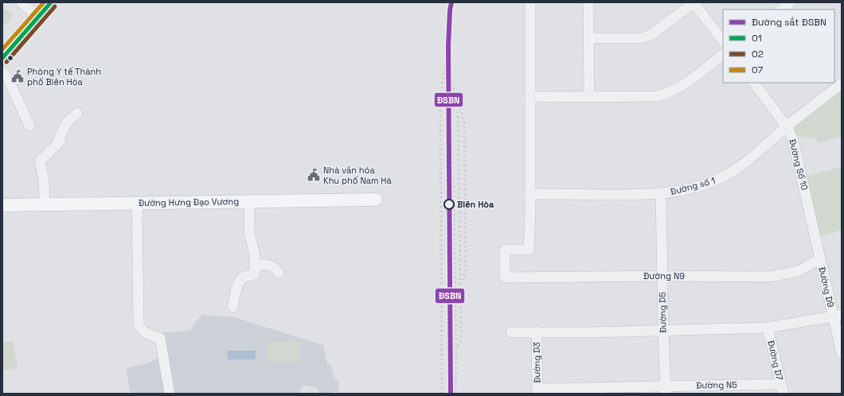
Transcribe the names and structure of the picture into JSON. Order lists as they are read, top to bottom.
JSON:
{
  "streets": {
    "main road": ["Đường Hưng Đạo Vương"],
    "street": [
      "Đường Số 10",
      "Đường số 1",
      "Đường N9",
      "Đường D9",
      "Đường D5",
      "Đường D7",
      "Đường D3",
      "Đường N5"
    ]
  },
  "crossings": [
    ["Đường Số 10", "Đường số 1"],
    ["Đường Số 10", "Đường N9"],
    ["Đường Số 10", "Đường D9"],
    ["Đường số 1", "Đường N9"],
    ["Đường số 1", "Đường D5"],
    ["Đường N9", "Đường D9"],
    ["Đường N9", "Đường D5"],
    ["Đường D5", "Đường N5"],
    ["Đường D7", "Đường N5"],
    ["Đường D3", "Đường N5"]
  ],
  "places": {
    "public building": ["Phòng Y tế Thành phố Biên Hòa", "Nhà văn hóa Khu phố Nam Hà"],
    "other": ["Biên Hòa"]
  },
  "lines": [
    "rail line ĐSBN",
    "transit line 01",
    "transit line 07",
    "transit line 02"
  ],
  "legend": [
    "Đường sắt ĐSBN",
    "01",
    "02",
    "07"
  ]
}
